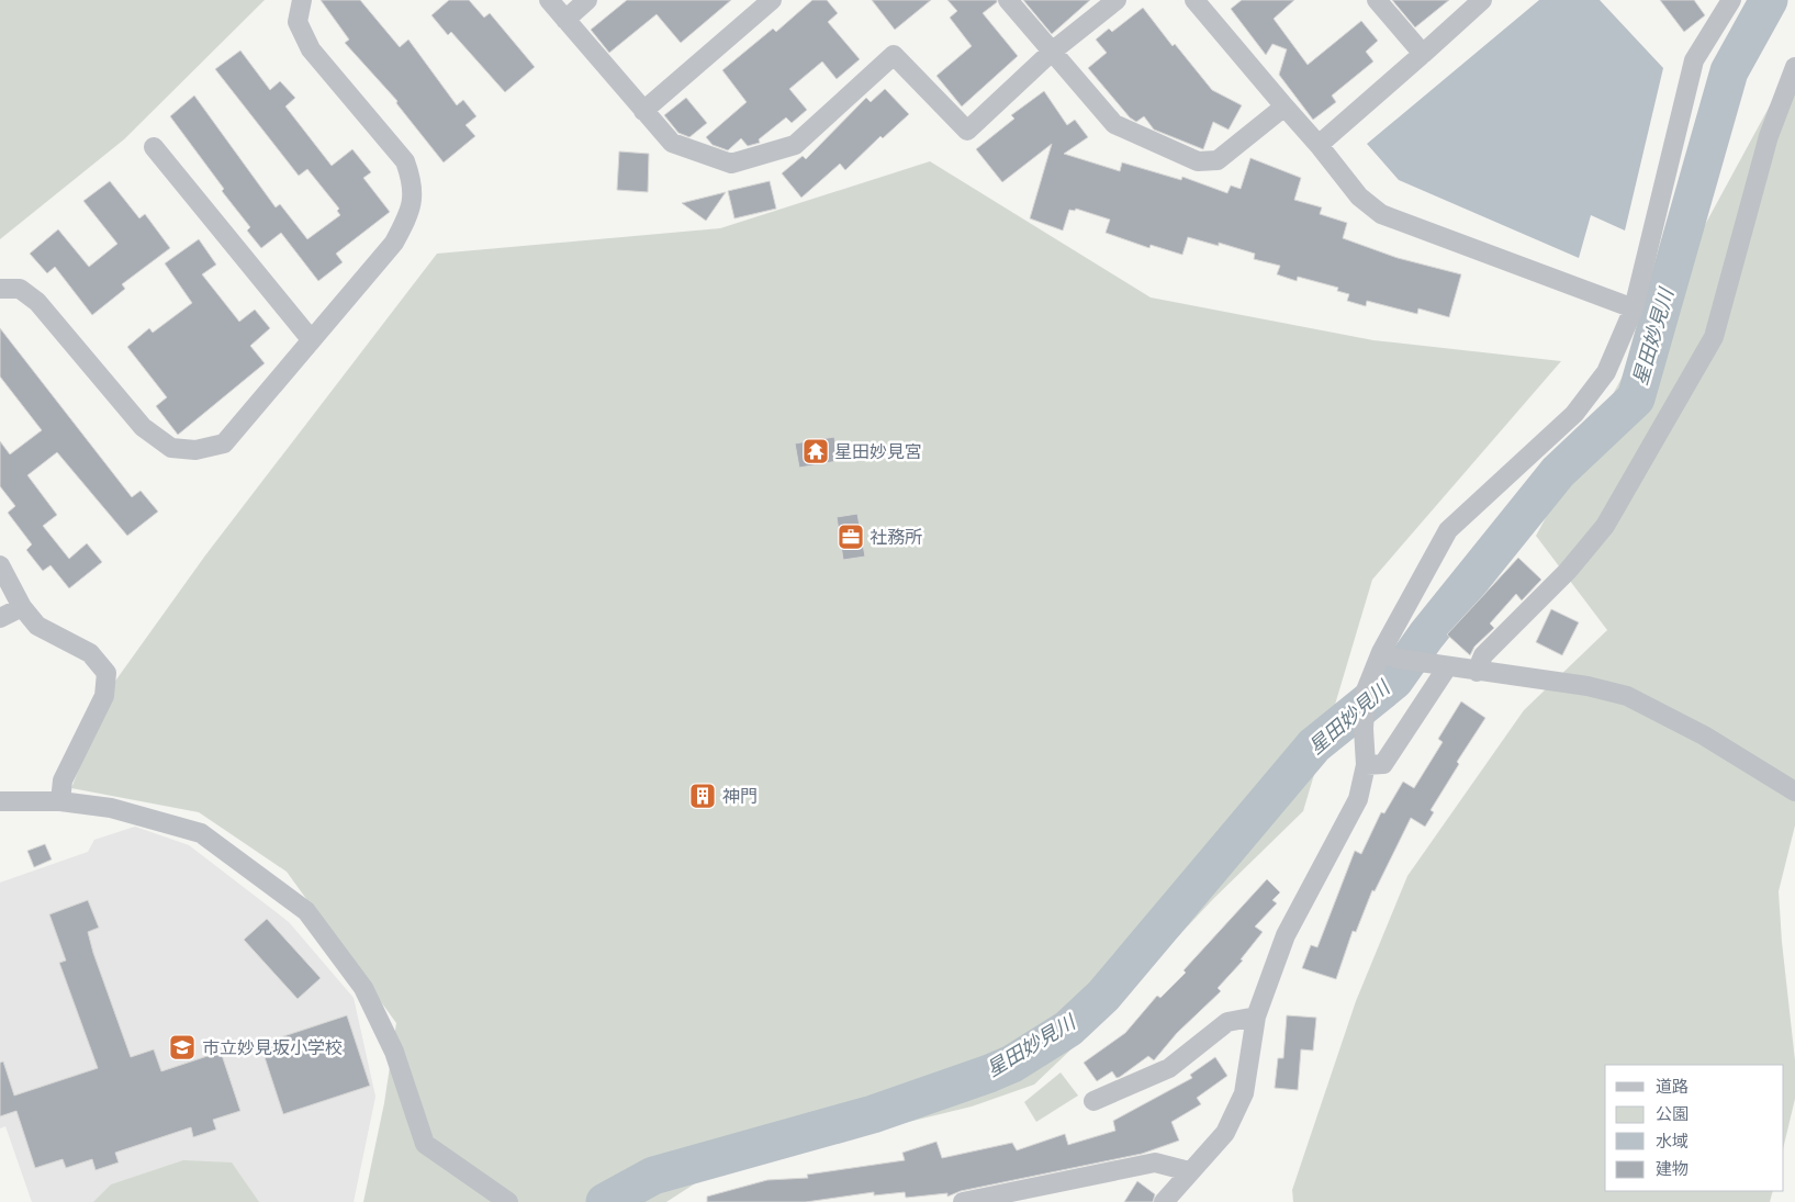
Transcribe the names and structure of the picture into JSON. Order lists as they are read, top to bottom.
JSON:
{
  "water": ["星田妙見川"],
  "places": {
    "temple": ["星田妙見宮"],
    "office": ["社務所"],
    "building": ["神門"],
    "school or university": ["市立妙見坂小学校"]
  },
  "legend": [
    "道路",
    "公園",
    "水域",
    "建物"
  ]
}
